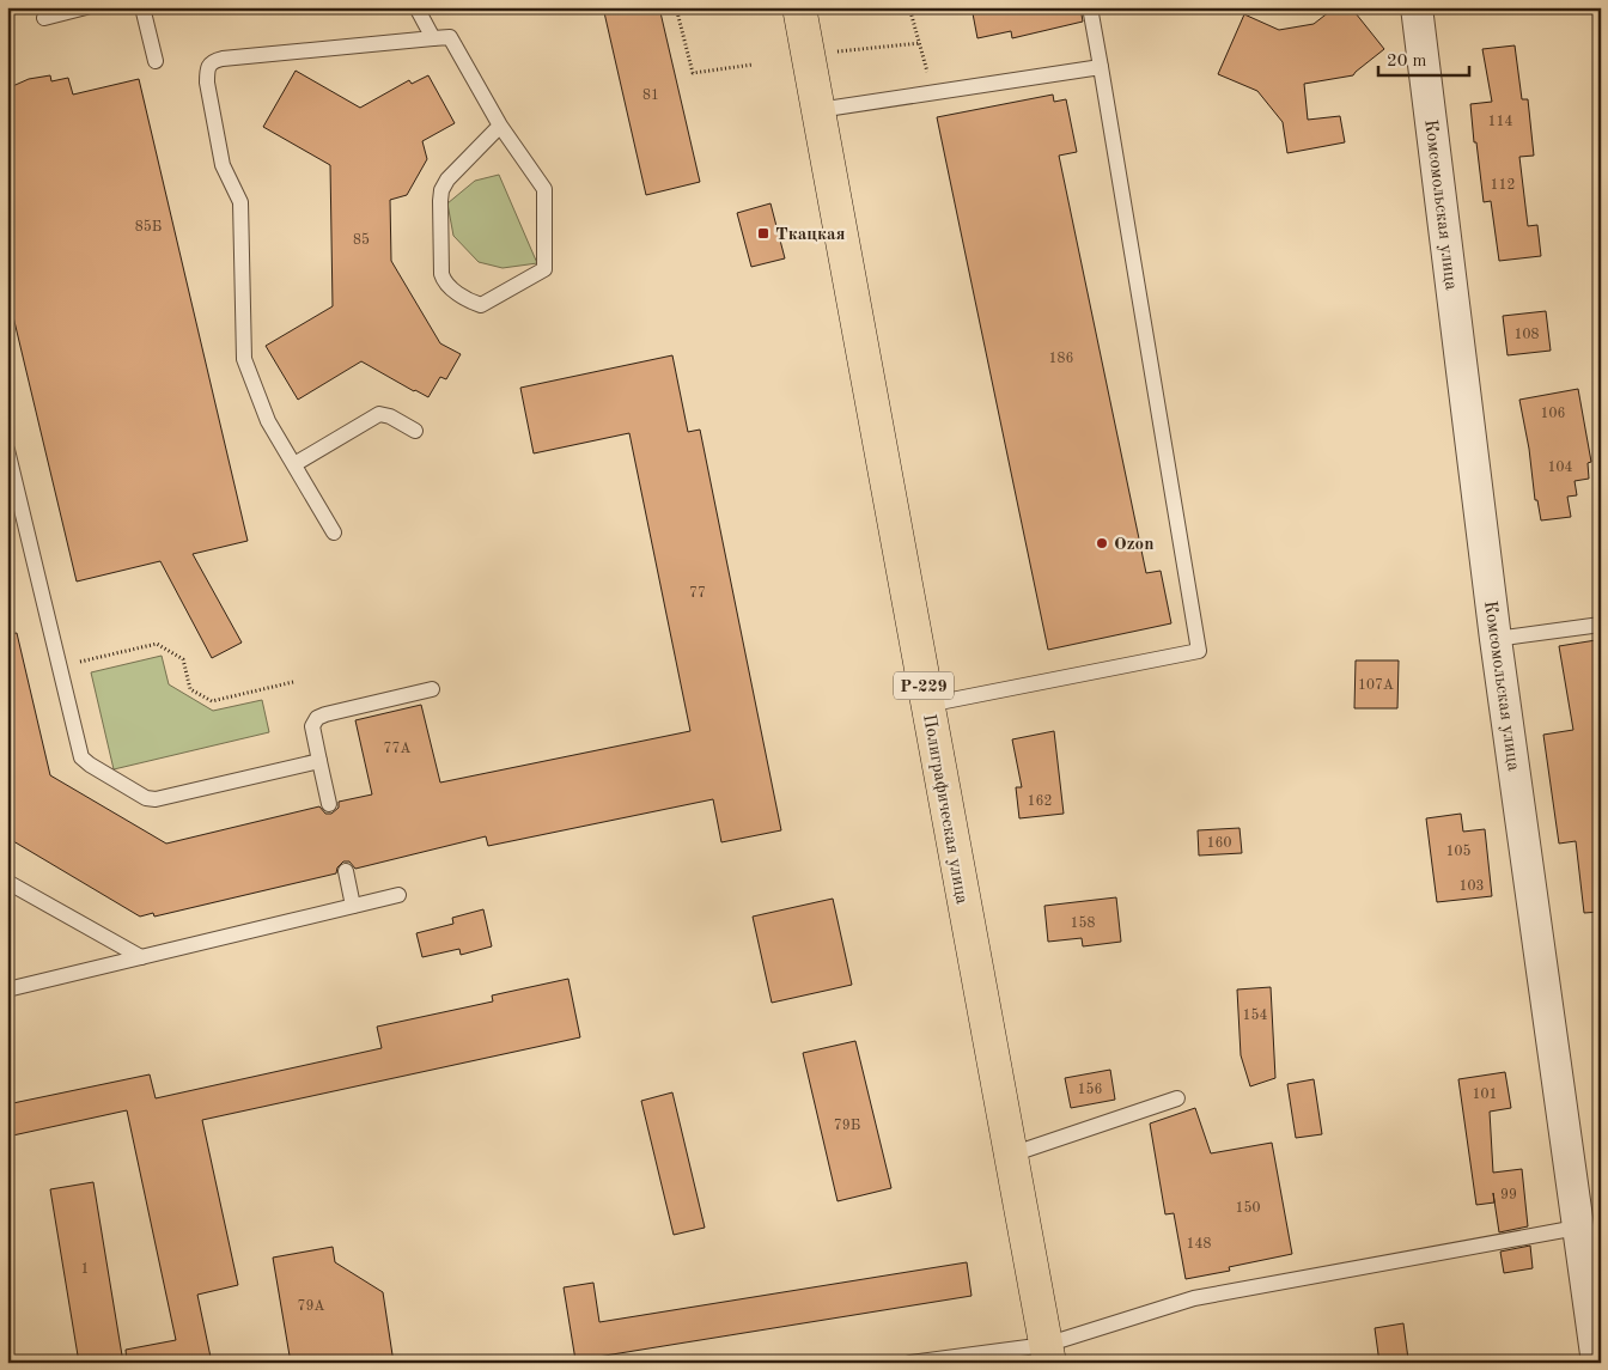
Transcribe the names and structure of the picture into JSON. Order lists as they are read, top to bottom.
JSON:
{
  "streets": {
    "main road": ["Р-229", "Полиграфическая улица"],
    "street": ["Комсомольская улица"]
  },
  "places": {
    "transit": ["Ткацкая"],
    "other": ["Ozon"]
  },
  "house_numbers": [
    "81",
    "114",
    "112",
    "85Б",
    "85",
    "108",
    "186",
    "106",
    "104",
    "77",
    "107А",
    "77А",
    "162",
    "160",
    "105",
    "103",
    "158",
    "154",
    "156",
    "101",
    "79Б",
    "99",
    "150",
    "148",
    "1",
    "79А"
  ],
  "scale_bar": "20 m"
}
